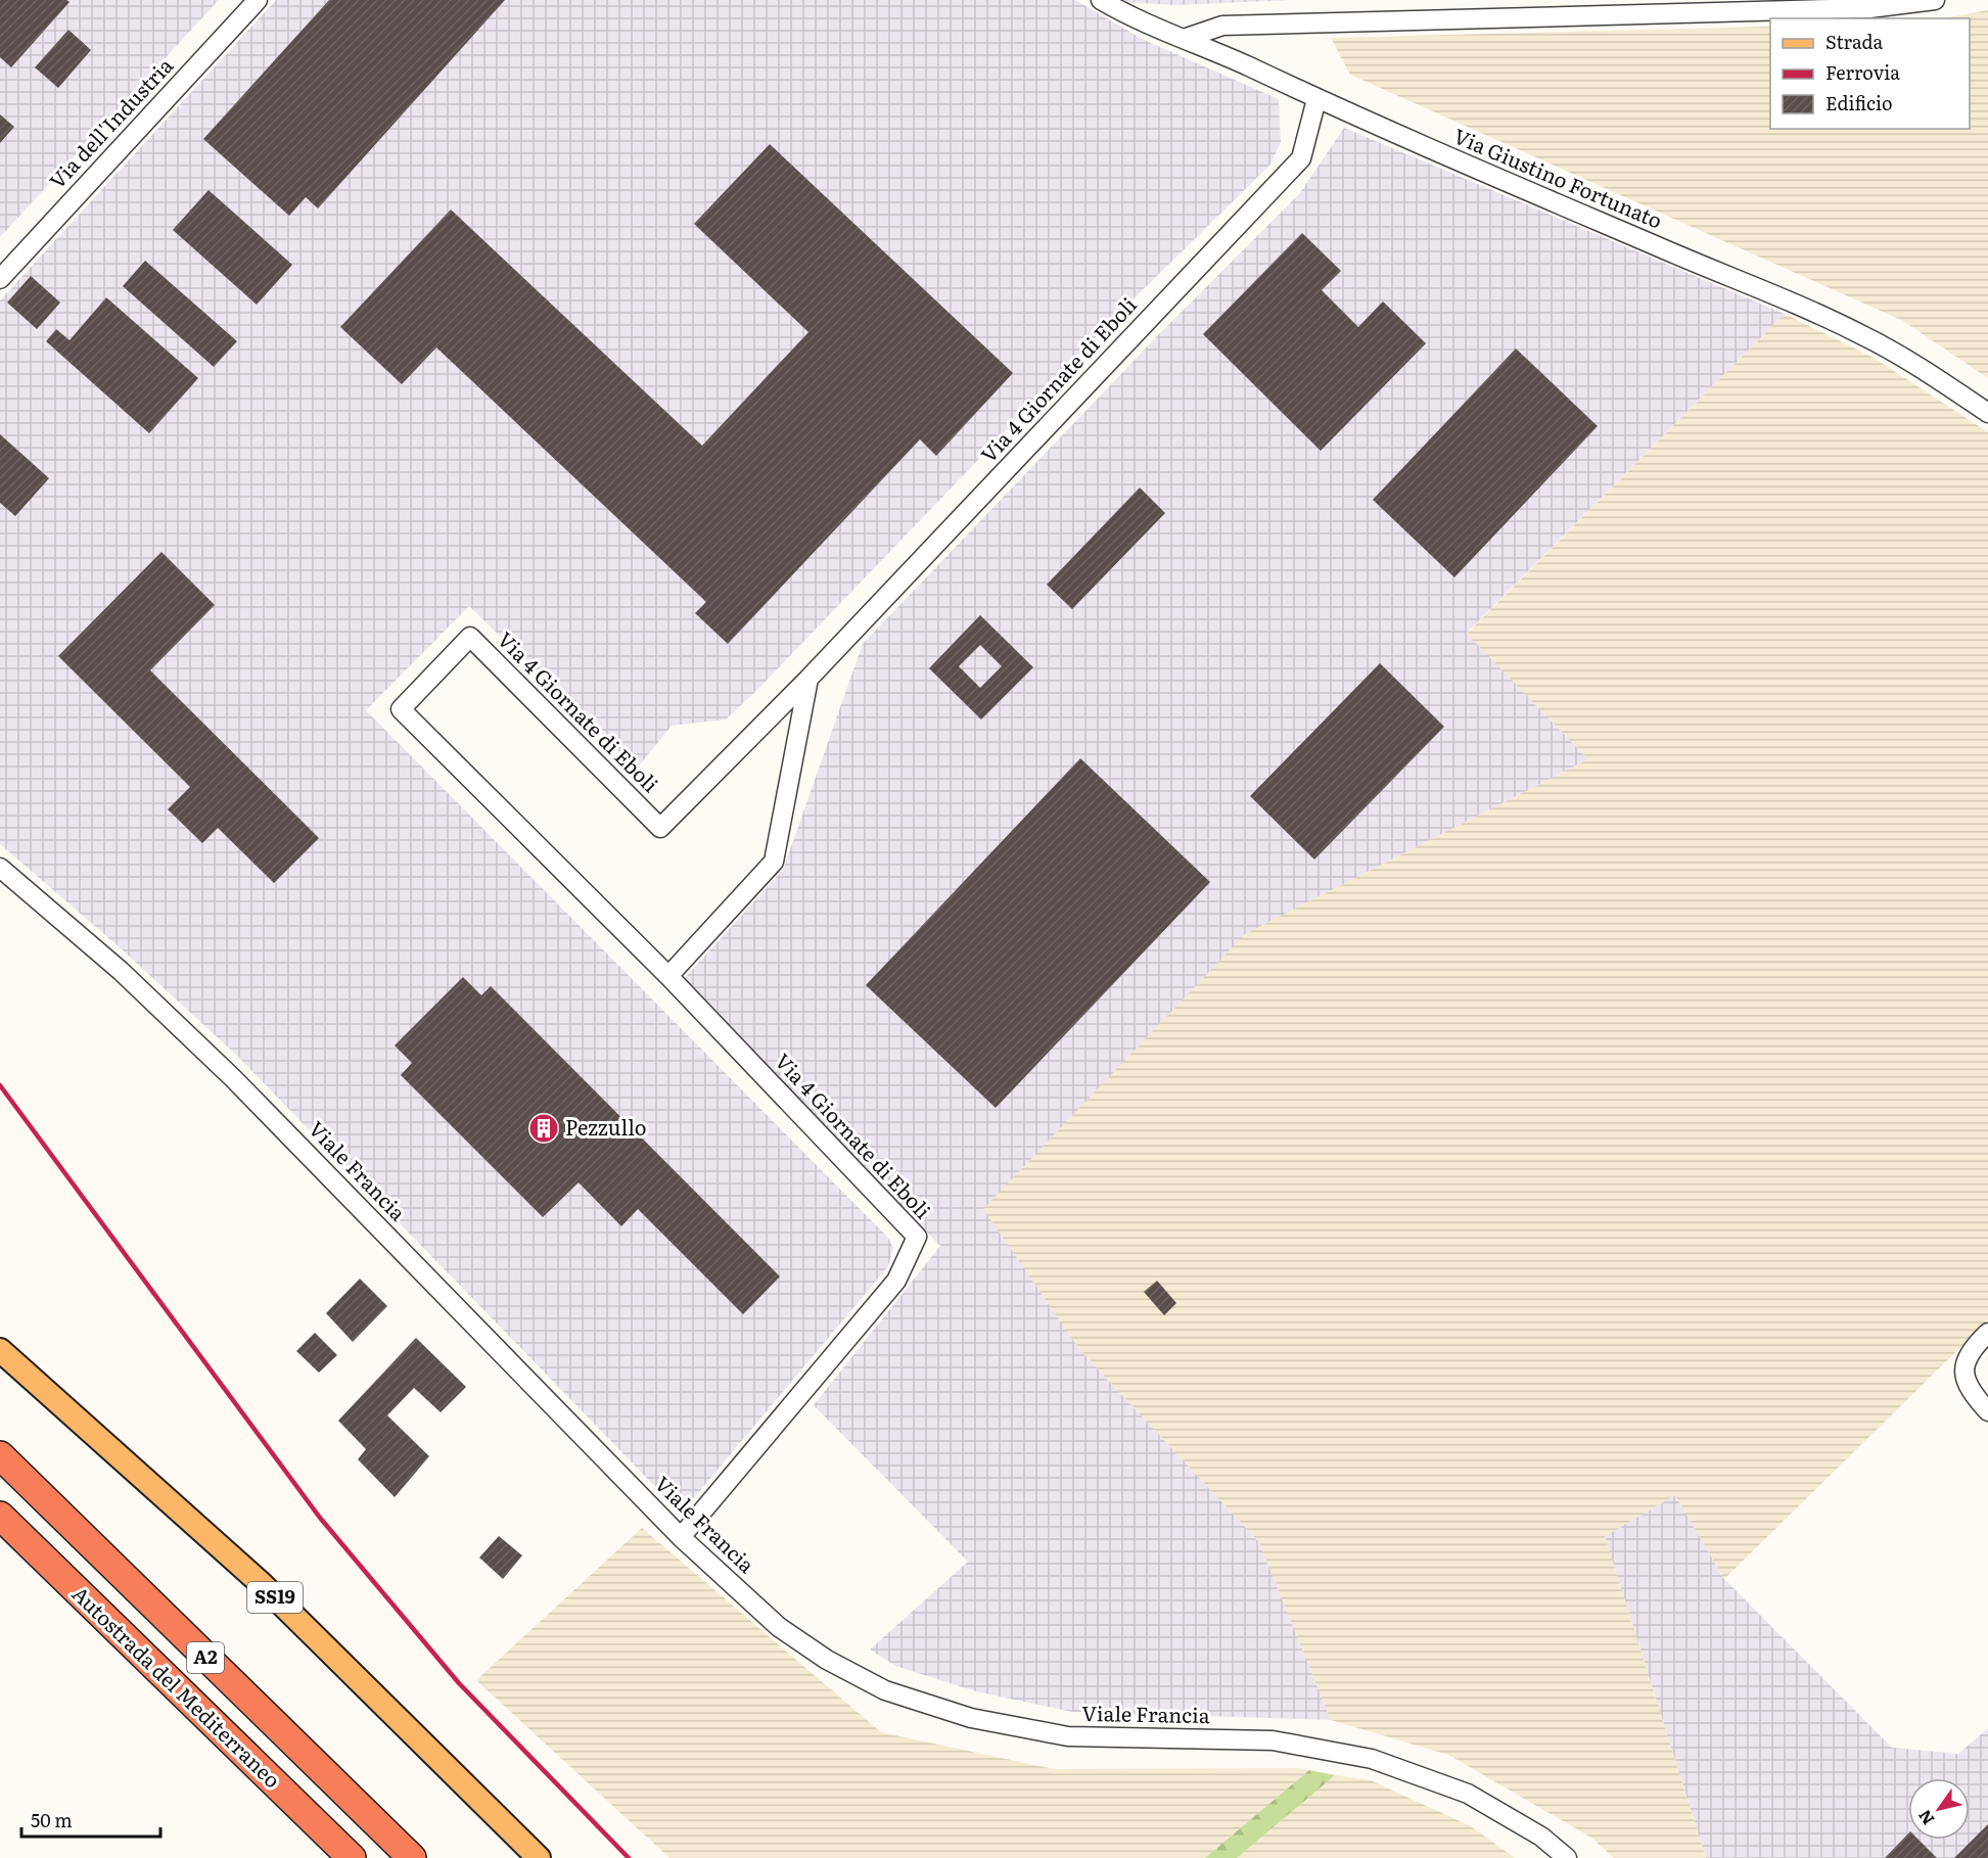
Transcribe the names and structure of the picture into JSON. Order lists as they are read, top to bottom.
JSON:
{
  "streets": {
    "highway": ["A2", "Autostrada del Mediterraneo"],
    "main road": ["SS19"],
    "street": [
      "Via dell'Industria",
      "Via Giustino Fortunato",
      "Via 4 Giornate di Eboli",
      "Viale Francia"
    ]
  },
  "crossings": [
    ["Via Giustino Fortunato", "Via 4 Giornate di Eboli"],
    ["Via 4 Giornate di Eboli", "Viale Francia"]
  ],
  "places": {
    "building": ["Pezzullo"]
  },
  "legend": ["Strada", "Ferrovia", "Edificio"],
  "scale_bar": "50 m",
  "north": "bottom left"
}
